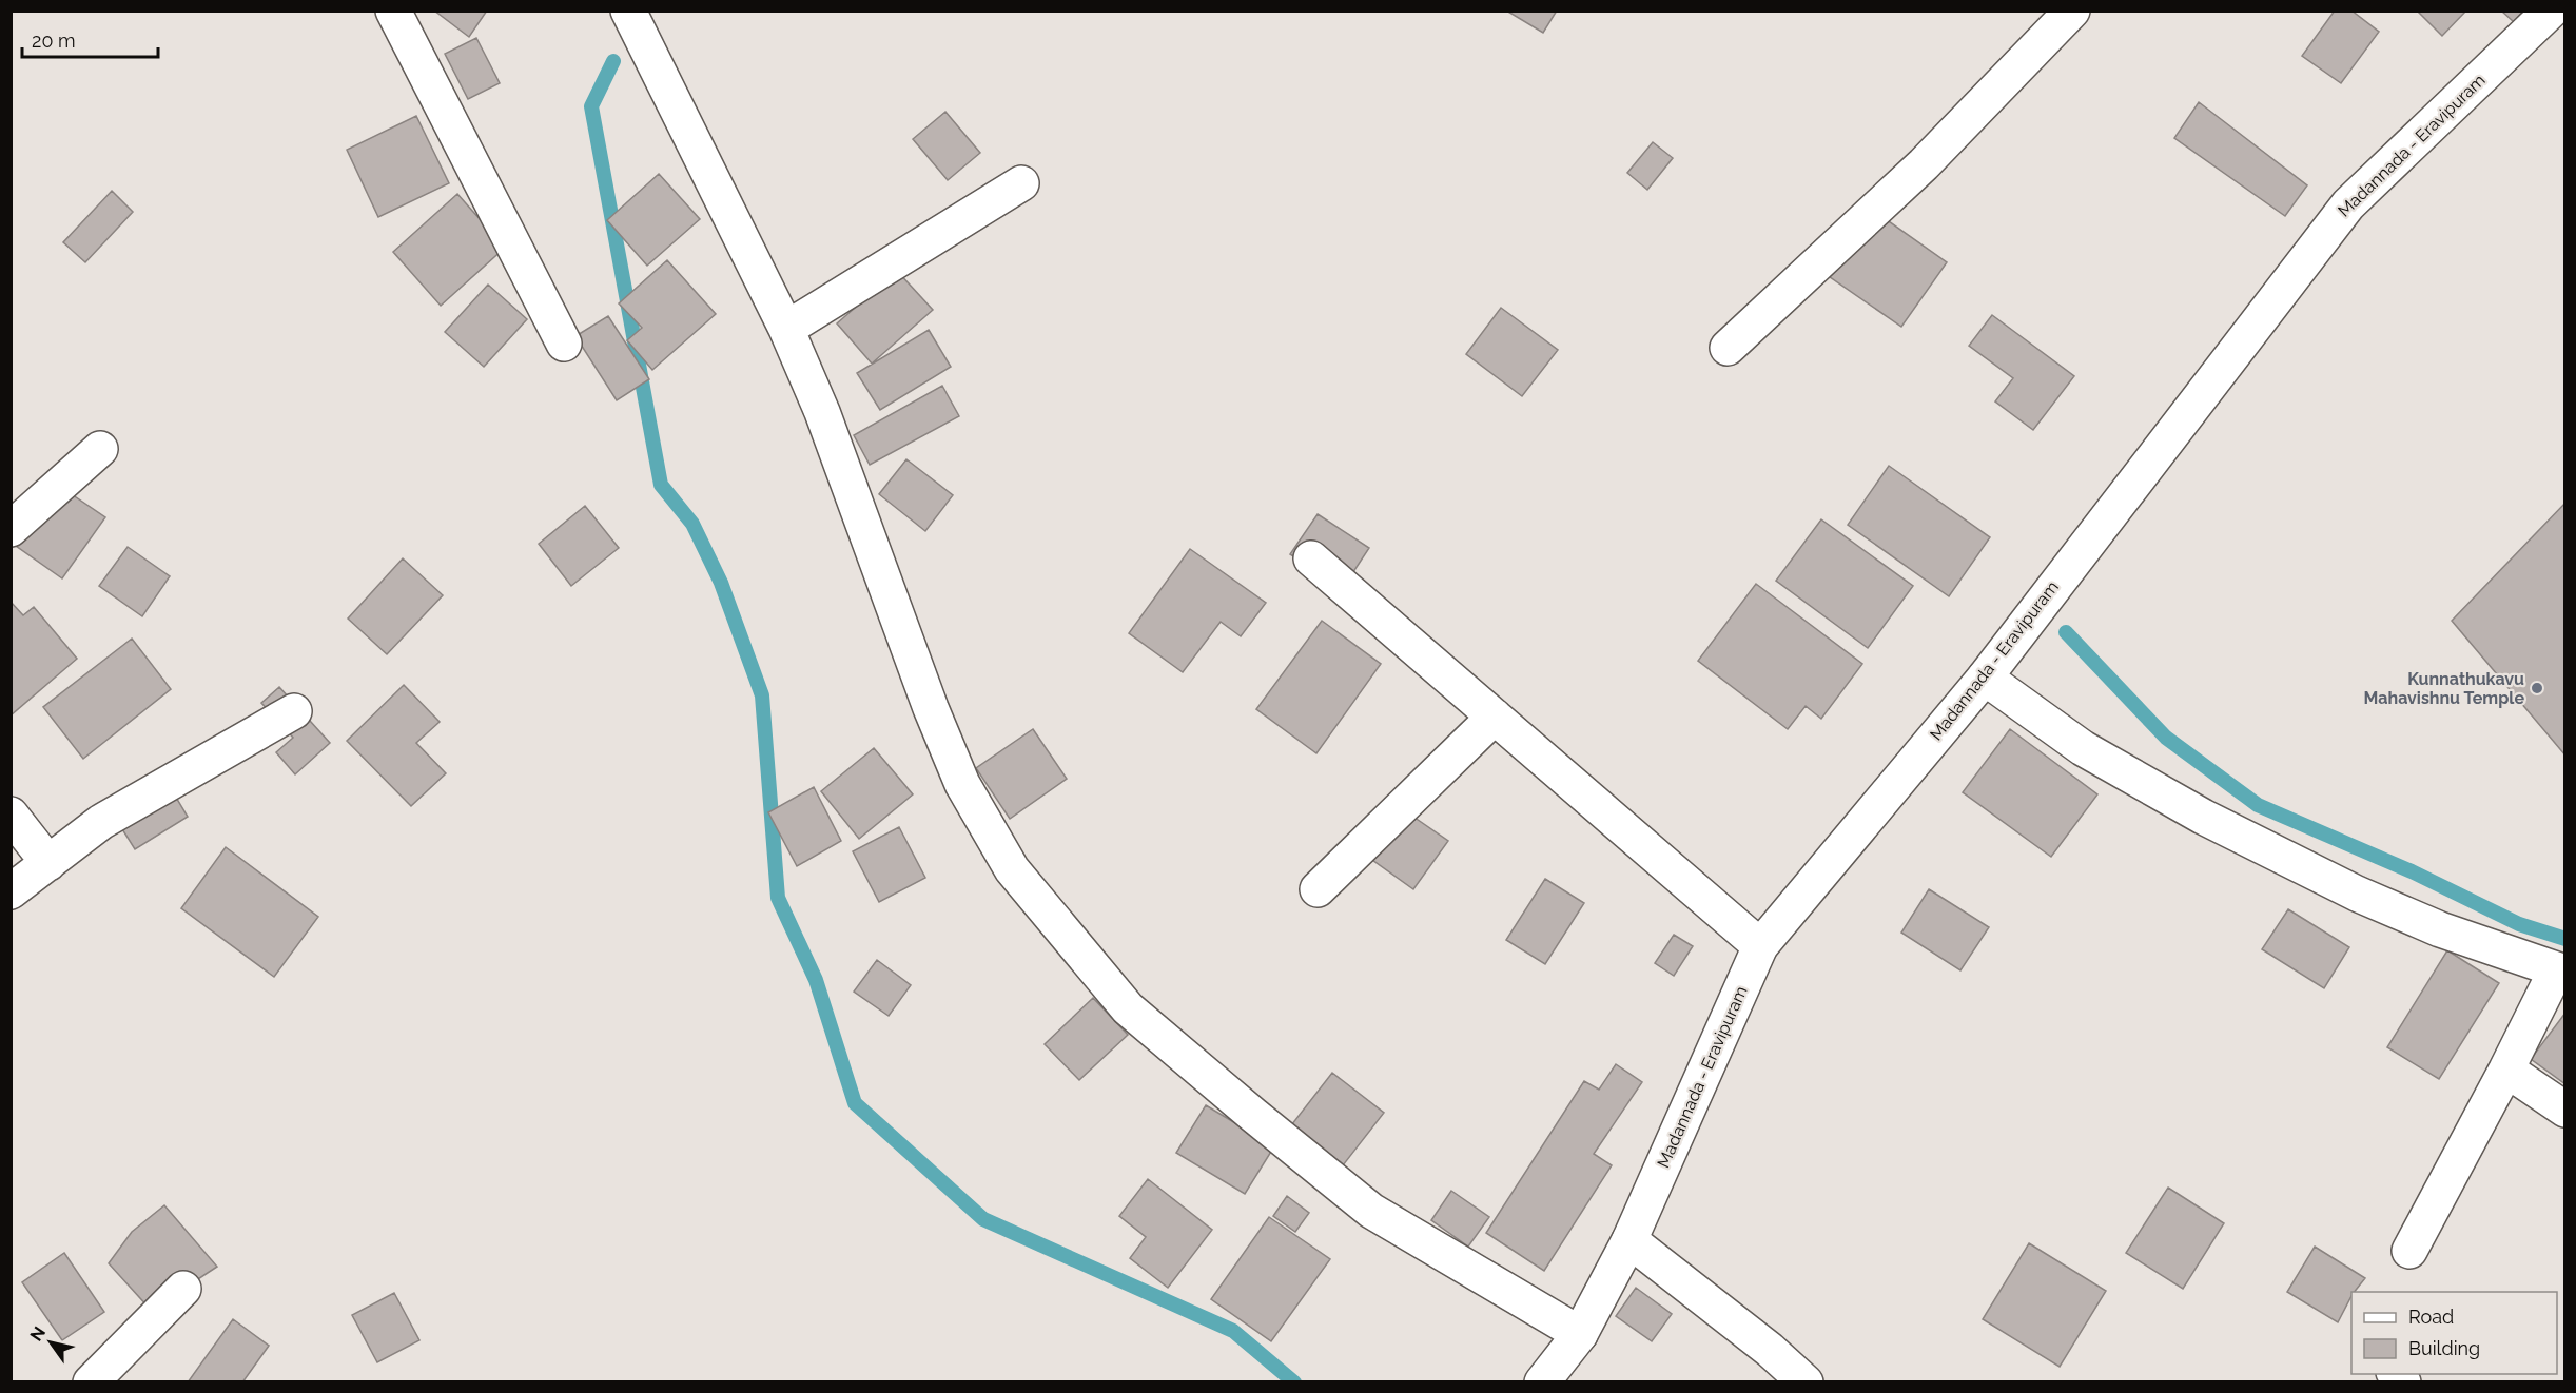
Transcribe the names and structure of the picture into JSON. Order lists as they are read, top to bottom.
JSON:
{
  "streets": {
    "street": ["Madannada - Eravipuram"]
  },
  "places": ["Kunnathukavu Mahavishnu Temple"],
  "legend": ["Road", "Building"],
  "scale_bar": "20 m",
  "north": "top left"
}
